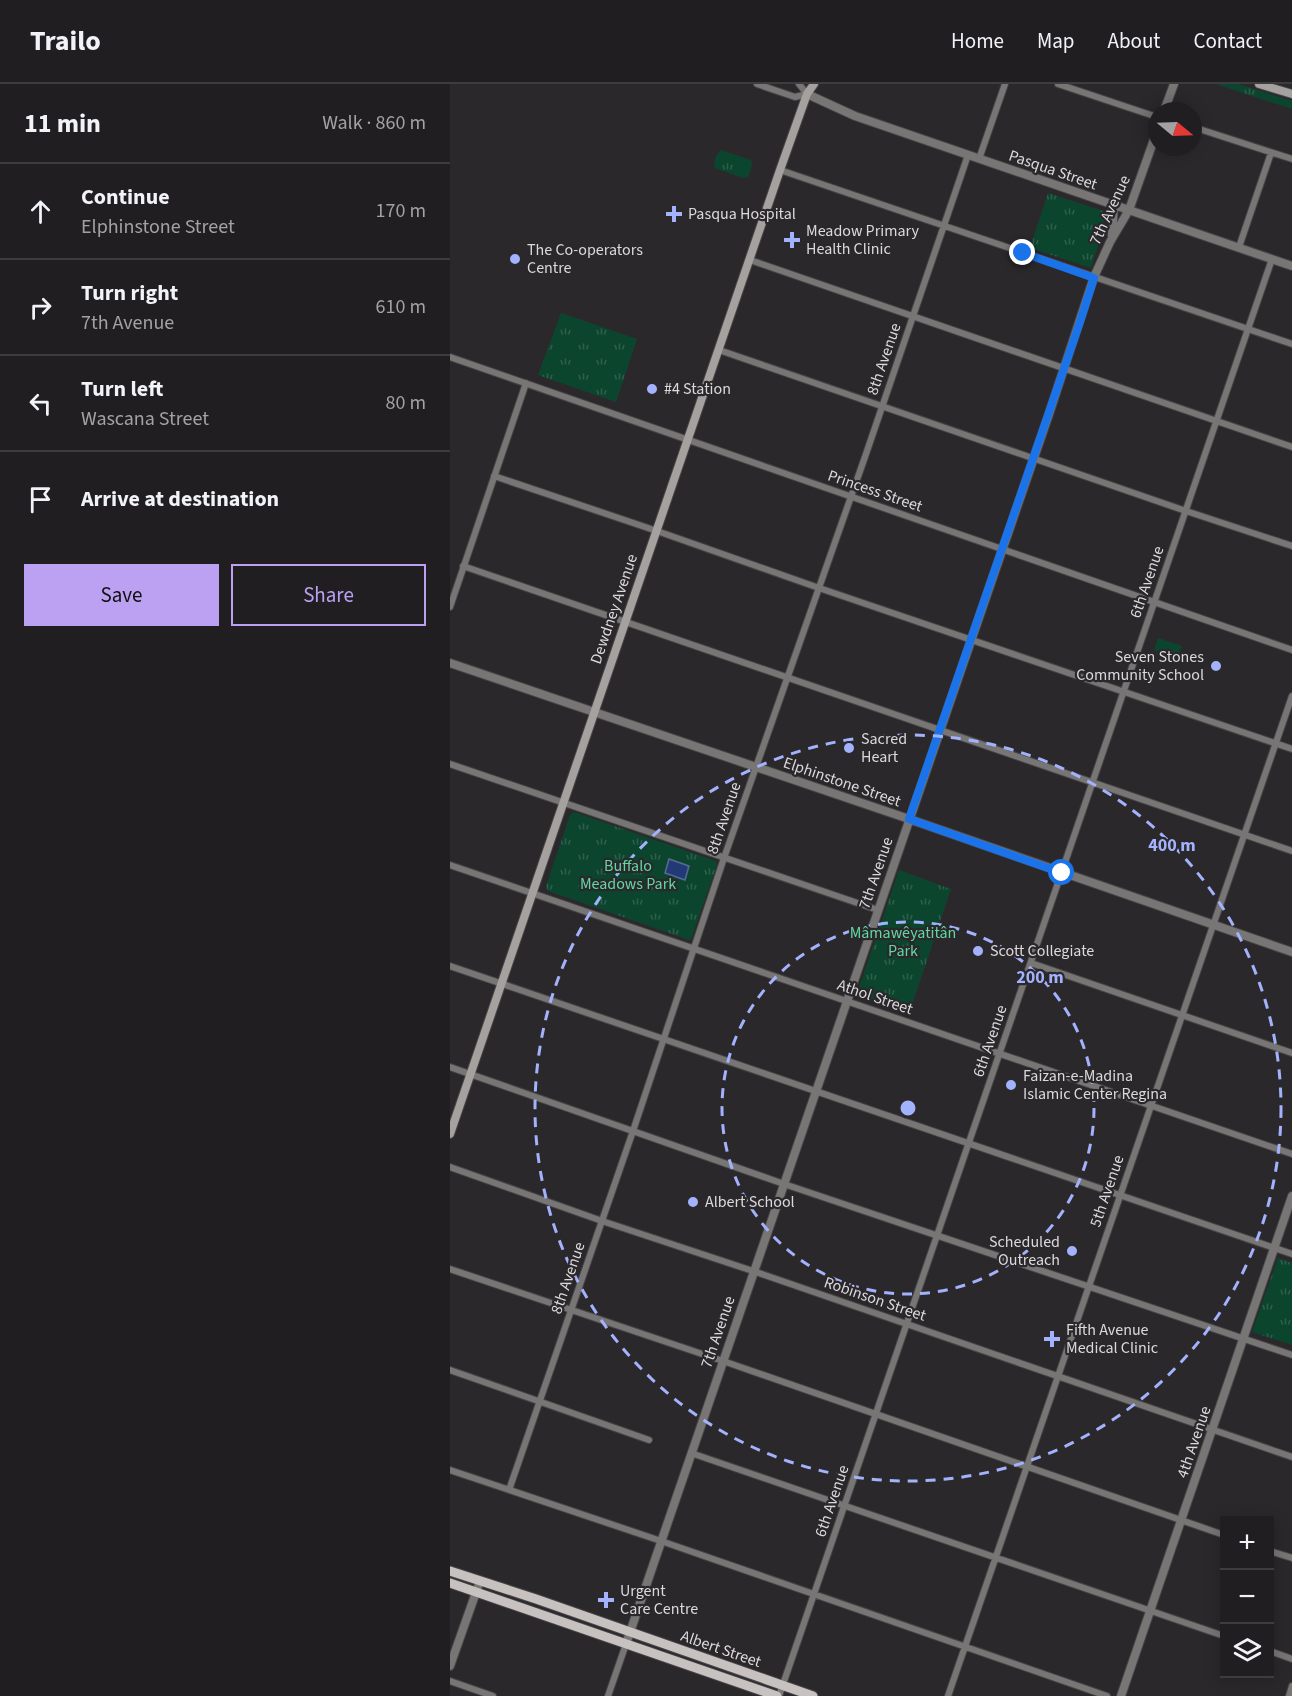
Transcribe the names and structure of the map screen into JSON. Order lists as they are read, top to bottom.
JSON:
{
  "streets": {
    "main road": ["Dewdney Avenue", "Albert Street"],
    "street": [
      "Pasqua Street",
      "7th Avenue",
      "8th Avenue",
      "Princess Street",
      "6th Avenue",
      "Elphinstone Street",
      "Athol Street",
      "5th Avenue",
      "Robinson Street",
      "4th Avenue"
    ]
  },
  "crossings": [
    ["Pasqua Street", "7th Avenue"],
    ["Pasqua Street", "8th Avenue"],
    ["Pasqua Street", "6th Avenue"],
    ["Pasqua Street", "Dewdney Avenue"],
    ["7th Avenue", "Princess Street"],
    ["7th Avenue", "Elphinstone Street"],
    ["7th Avenue", "Athol Street"],
    ["7th Avenue", "Robinson Street"],
    ["7th Avenue", "Albert Street"],
    ["8th Avenue", "Princess Street"],
    ["8th Avenue", "Elphinstone Street"],
    ["8th Avenue", "Athol Street"],
    ["8th Avenue", "Robinson Street"],
    ["Princess Street", "6th Avenue"],
    ["Princess Street", "Dewdney Avenue"],
    ["6th Avenue", "Elphinstone Street"],
    ["6th Avenue", "Athol Street"],
    ["6th Avenue", "Robinson Street"],
    ["6th Avenue", "Albert Street"],
    ["Dewdney Avenue", "Elphinstone Street"],
    ["Dewdney Avenue", "Athol Street"],
    ["Elphinstone Street", "5th Avenue"],
    ["Athol Street", "5th Avenue"],
    ["5th Avenue", "Robinson Street"],
    ["Robinson Street", "4th Avenue"]
  ],
  "parks": ["Buffalo Meadows Park", "Mâmawêyatitân Park"],
  "places": {
    "health": [
      "Pasqua Hospital",
      "Meadow Primary Health Clinic",
      "Fifth Avenue Medical Clinic",
      "Urgent Care Centre"
    ],
    "other": [
      "The Co-operators Centre",
      "#4 Station",
      "Seven Stones Community School",
      "Sacred Heart",
      "Scott Collegiate",
      "Faizan-e-Madina Islamic Center Regina",
      "Albert School",
      "Scheduled Outreach"
    ]
  },
  "north": "right",
  "page": {
    "header": "Trailo",
    "nav": [
      "Home",
      "Map",
      "About",
      "Contact"
    ],
    "heading": ["11 min", "Walk · 860 m"],
    "list": [
      ["Continue", "Elphinstone Street", "170 m"],
      ["Turn right", "7th Avenue", "610 m"],
      ["Turn left", "Wascana Street", "80 m"],
      "Arrive at destination"
    ],
    "buttons": ["Save", "Share"],
    "map_buttons": ["+", "−"]
  },
  "rings": ["400 m", "200 m"]
}
